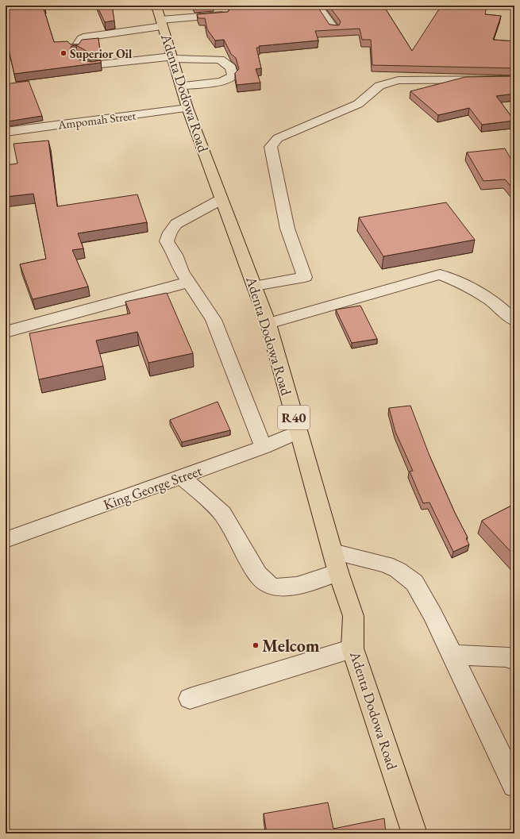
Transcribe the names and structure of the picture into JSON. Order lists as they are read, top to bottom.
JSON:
{
  "streets": {
    "main road": ["Adenta Dodowa Road", "R40"],
    "street": ["Ampomah Street", "King George Street"]
  },
  "crossings": [
    ["Adenta Dodowa Road", "Ampomah Street"],
    ["Adenta Dodowa Road", "King George Street"]
  ],
  "places": ["Superior Oil", "Melcom"]
}
